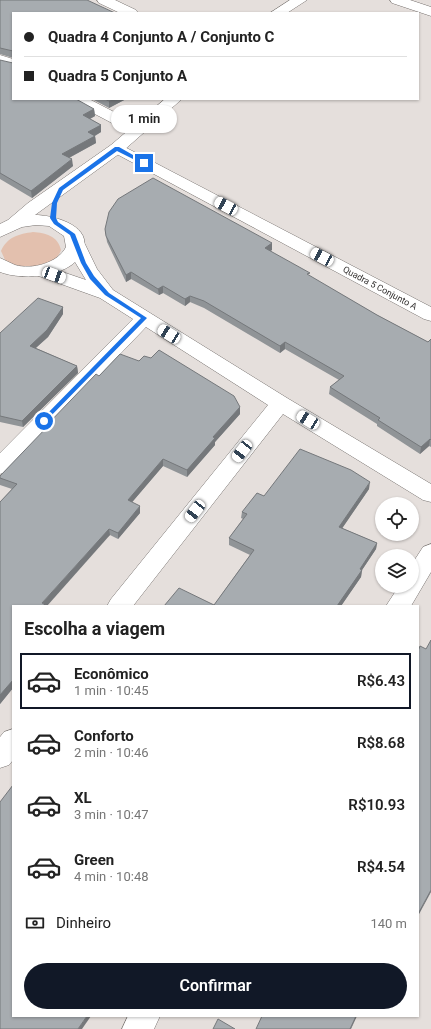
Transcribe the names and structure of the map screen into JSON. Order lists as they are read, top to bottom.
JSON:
{
  "streets": {
    "street": ["Quadra 5 Conjunto A"]
  },
  "page": {
    "banner": ["Quadra 4 Conjunto A / Conjunto C", "Quadra 5 Conjunto A"],
    "bubble": "1 min",
    "heading": "Escolha a viagem",
    "list": [
      {
        "name": "Econômico",
        "note": "1 min · 10:45",
        "value": "R$6.43"
      },
      {
        "name": "Conforto",
        "note": "2 min · 10:46",
        "value": "R$8.68"
      },
      {
        "name": "XL",
        "note": "3 min · 10:47",
        "value": "R$10.93"
      },
      {
        "name": "Green",
        "note": "4 min · 10:48",
        "value": "R$4.54"
      }
    ],
    "pay": ["Dinheiro", "140 m"],
    "buttons": "Confirmar"
  }
}
